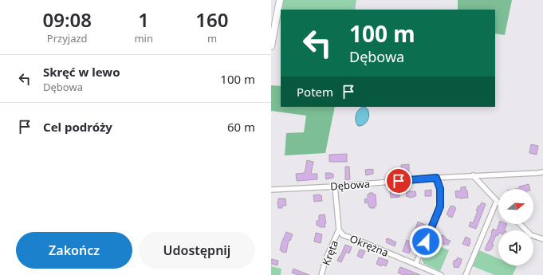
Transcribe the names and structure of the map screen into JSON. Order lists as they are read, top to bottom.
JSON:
{
  "streets": {
    "street": ["Dębowa", "Okrężna", "Kręta"]
  },
  "crossings": [
    ["Dębowa", "Okrężna"],
    ["Okrężna", "Kręta"]
  ],
  "north": "right",
  "page": {
    "eta": [
      "09:08",
      "Przyjazd",
      "1",
      "min",
      "160",
      "m"
    ],
    "turn": ["100 m", "Dębowa"],
    "list": [
      {
        "name": "Skręć w lewo",
        "note": "Dębowa",
        "value": "100 m"
      },
      {
        "name": "Cel podróży",
        "value": "60 m"
      }
    ],
    "then": "Potem",
    "buttons": ["Zakończ", "Udostępnij"]
  }
}
